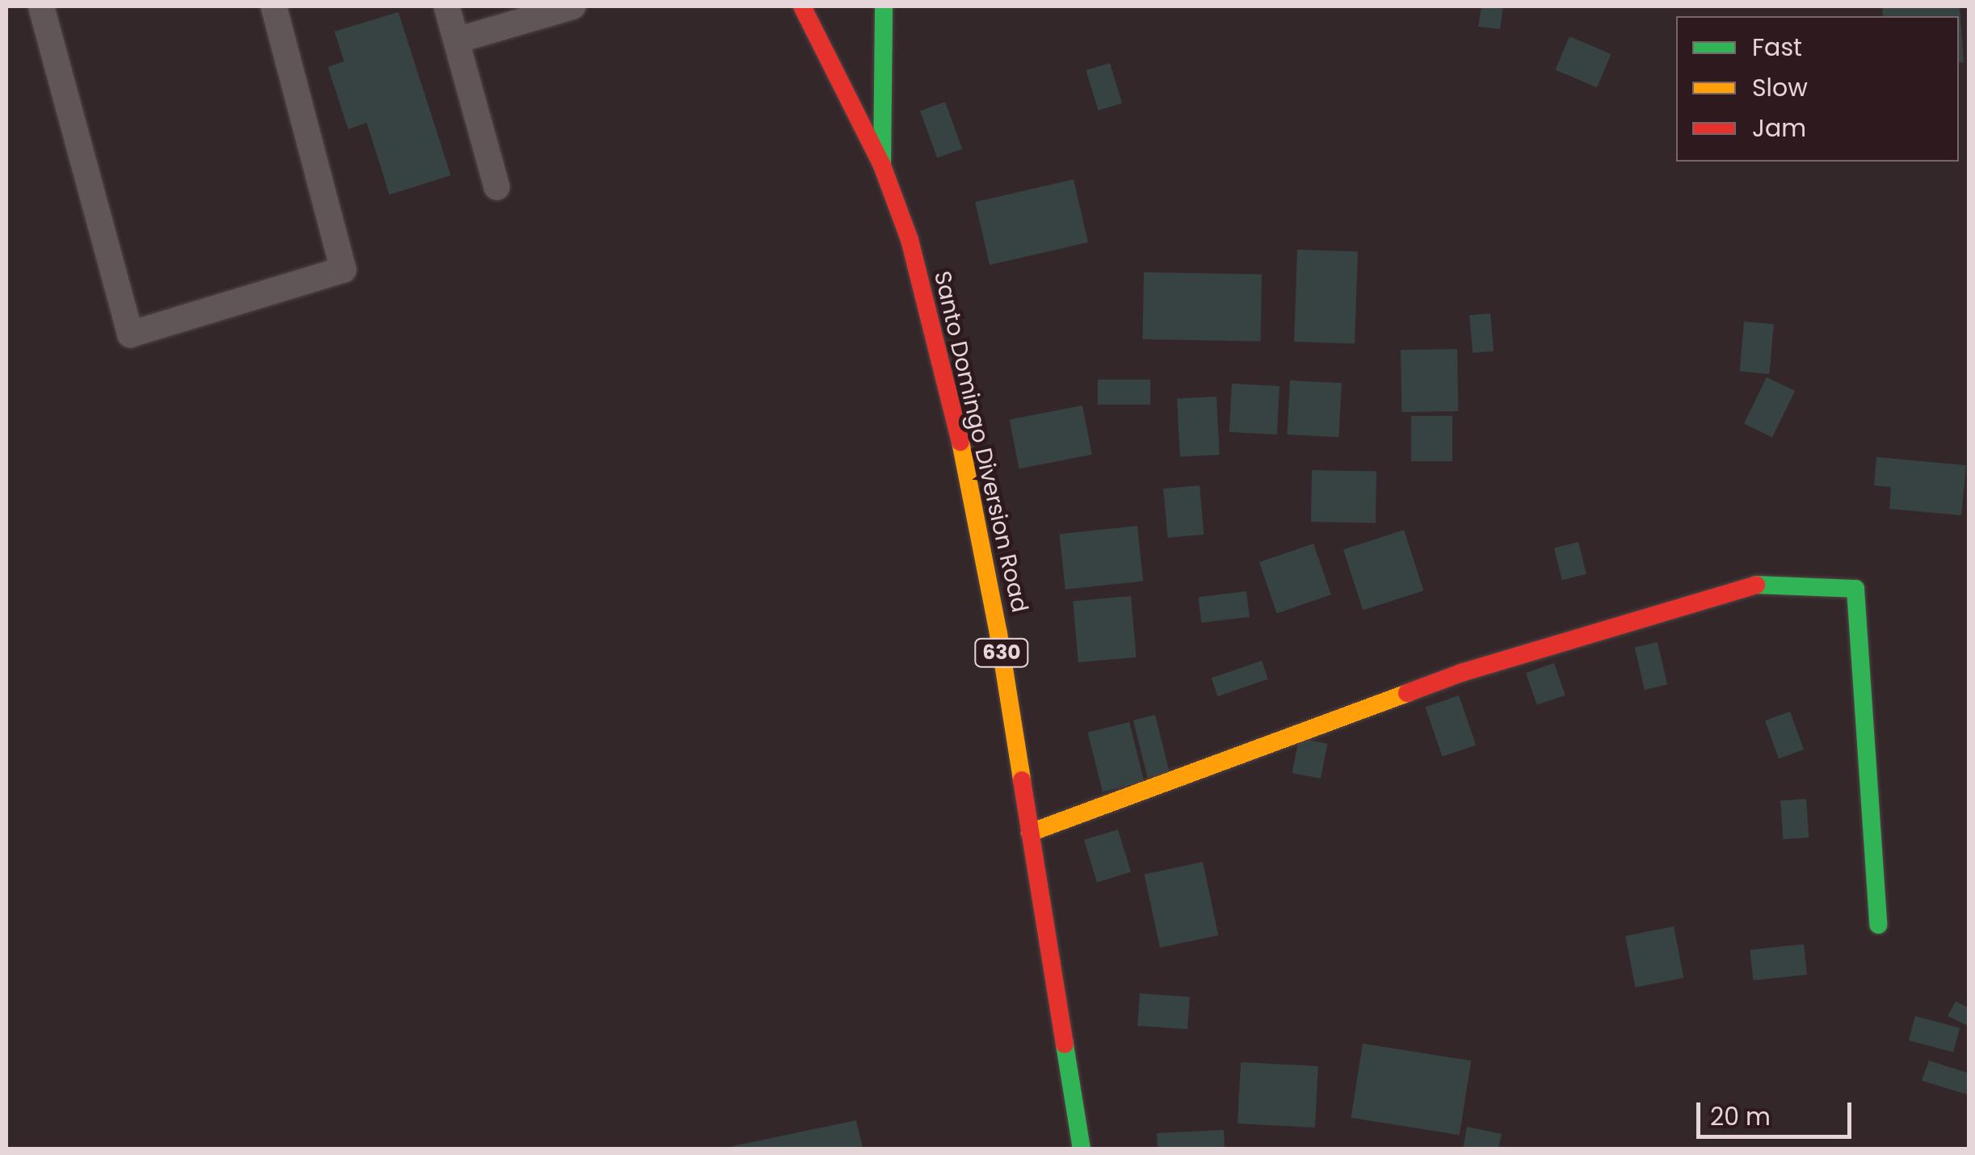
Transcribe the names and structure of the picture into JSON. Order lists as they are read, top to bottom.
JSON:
{
  "streets": {
    "street": ["Santo Domingo Diversion Road", "630"]
  },
  "legend": ["Fast", "Slow", "Jam"],
  "scale_bar": "20 m"
}
